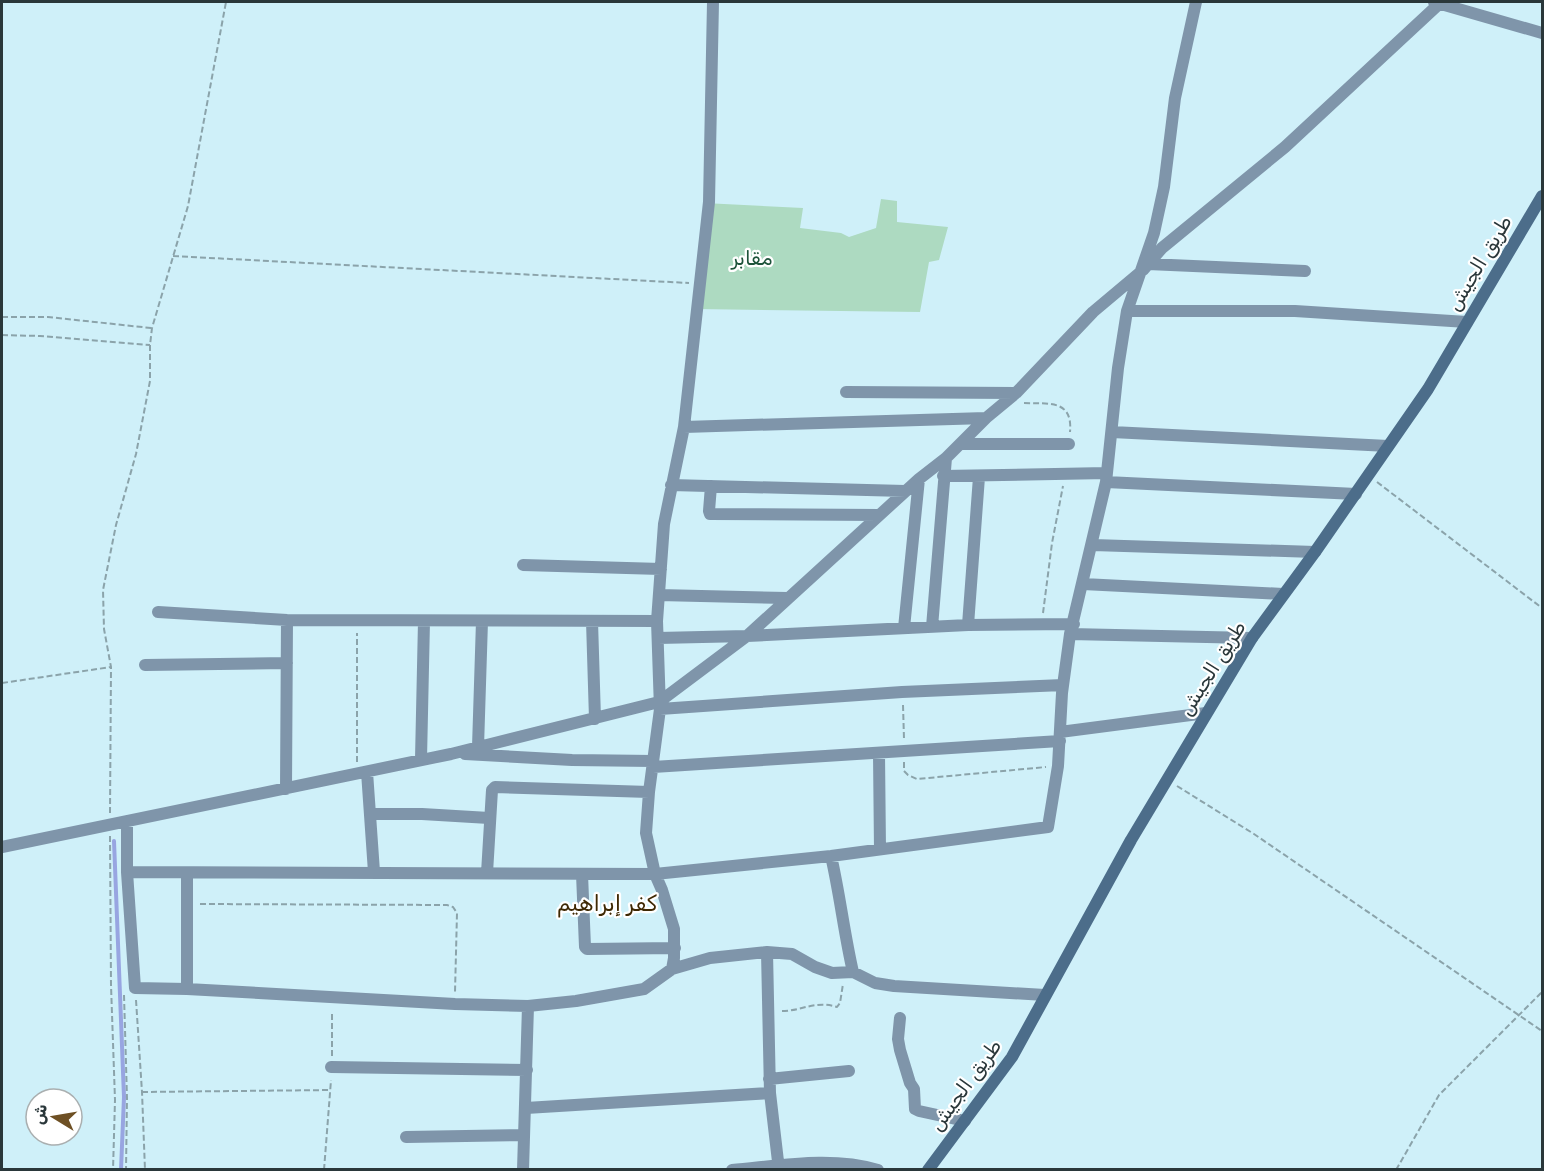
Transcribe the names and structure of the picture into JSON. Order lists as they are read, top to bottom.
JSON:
{
  "streets": {
    "main road": ["طريق الجيش"]
  },
  "districts": ["كفر إبراهيم"],
  "parks": ["مقابر"],
  "north": "left"
}
